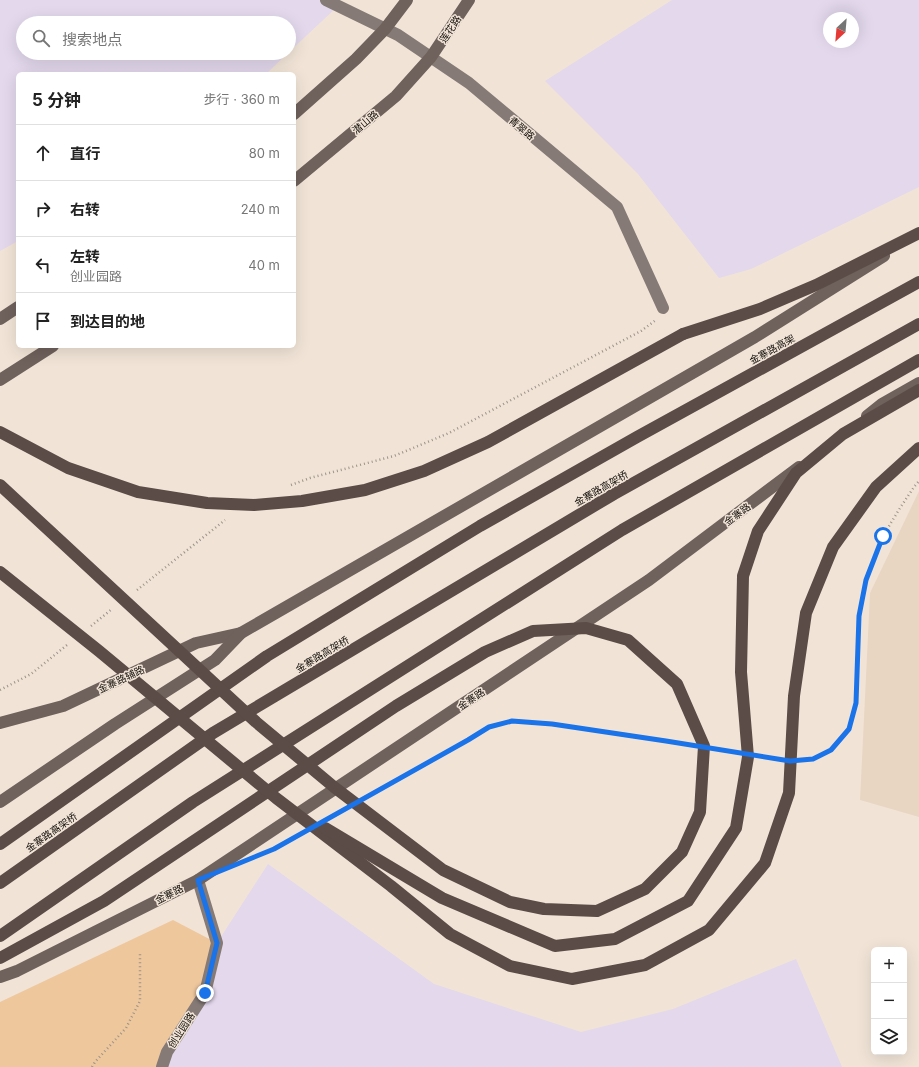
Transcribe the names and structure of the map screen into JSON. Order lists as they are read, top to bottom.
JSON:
{
  "streets": {
    "highway": ["金寨路高架", "金寨路高架桥"],
    "main road": [
      "莲花路",
      "潜山路",
      "金寨路",
      "金寨路辅路"
    ],
    "street": ["青翠路", "创业园路"]
  },
  "crossings": [
    ["莲花路", "潜山路"],
    ["莲花路", "青翠路"],
    ["潜山路", "青翠路"],
    ["金寨路高架", "金寨路高架桥"],
    ["金寨路", "创业园路"]
  ],
  "north": "bottom left",
  "page": {
    "search": "搜索地点",
    "heading": ["5 分钟", "步行 · 360 m"],
    "list": [
      ["直行", "80 m"],
      ["右转", "240 m"],
      ["左转", "创业园路", "40 m"],
      "到达目的地"
    ],
    "map_buttons": ["+", "−"]
  }
}
